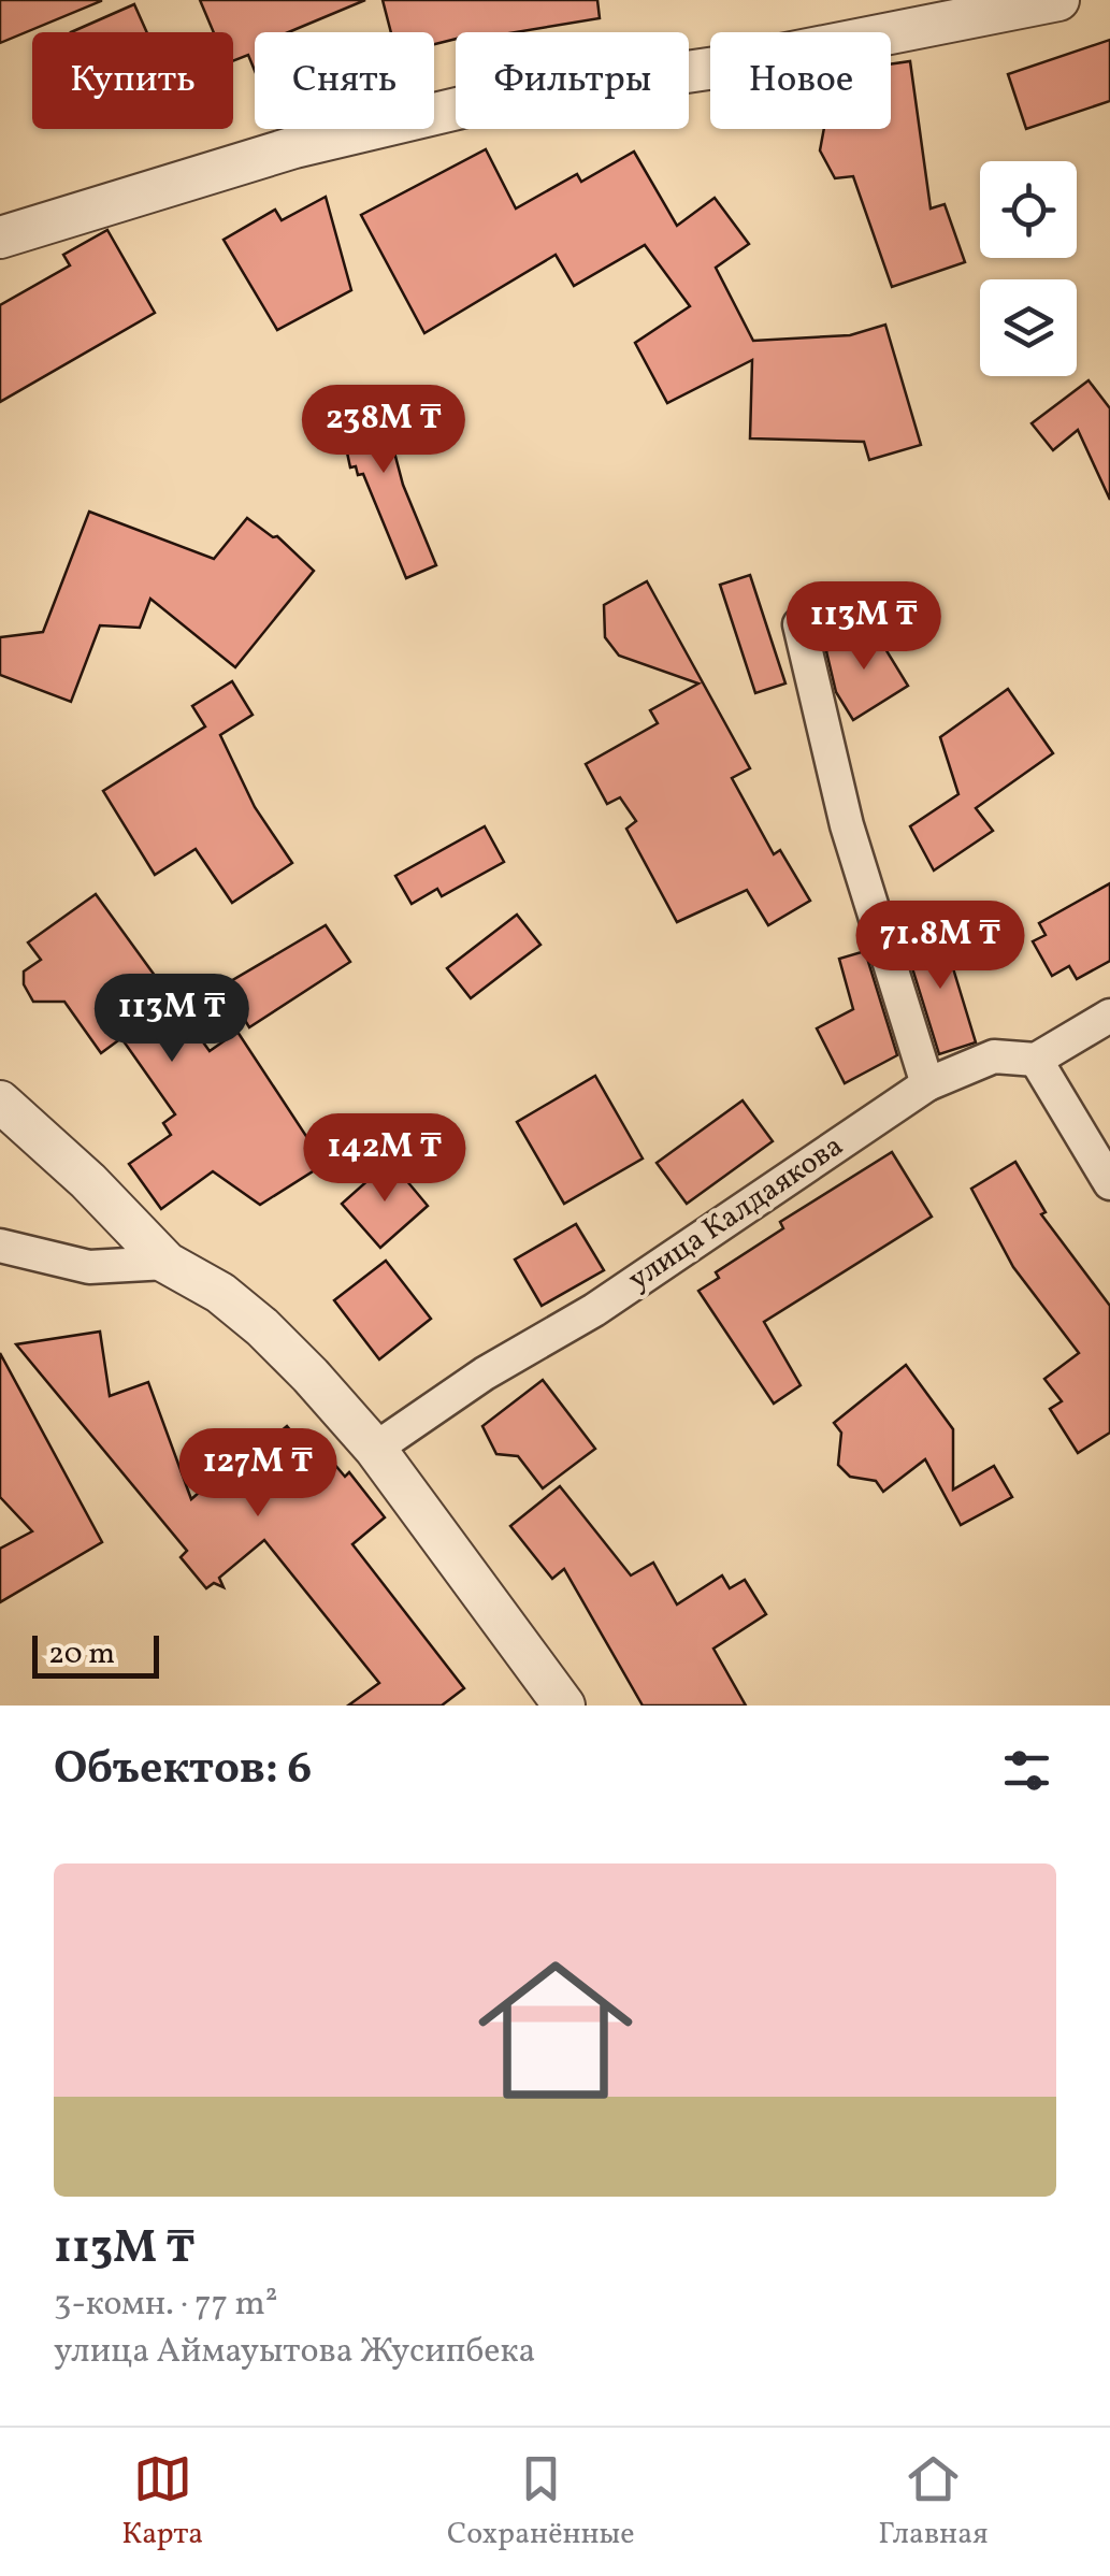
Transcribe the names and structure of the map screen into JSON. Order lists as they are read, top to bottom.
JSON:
{
  "streets": {
    "street": ["улица Калдаякова"]
  },
  "scale_bar": "20 m",
  "page": {
    "chip": [
      "Купить",
      "Снять",
      "Фильтры",
      "Новое"
    ],
    "price": [
      "238M ₸",
      "113M ₸",
      "71.8M ₸",
      "113M ₸",
      "142M ₸",
      "127M ₸"
    ],
    "scale": "20 m",
    "heading": "Объектов: 6",
    "list": [
      {
        "name": "113M ₸",
        "note": "3-комн. · 77 m² · улица Аймауытова Жусипбека"
      }
    ],
    "tabs": ["Карта", "Сохранённые", "Главная"]
  }
}
